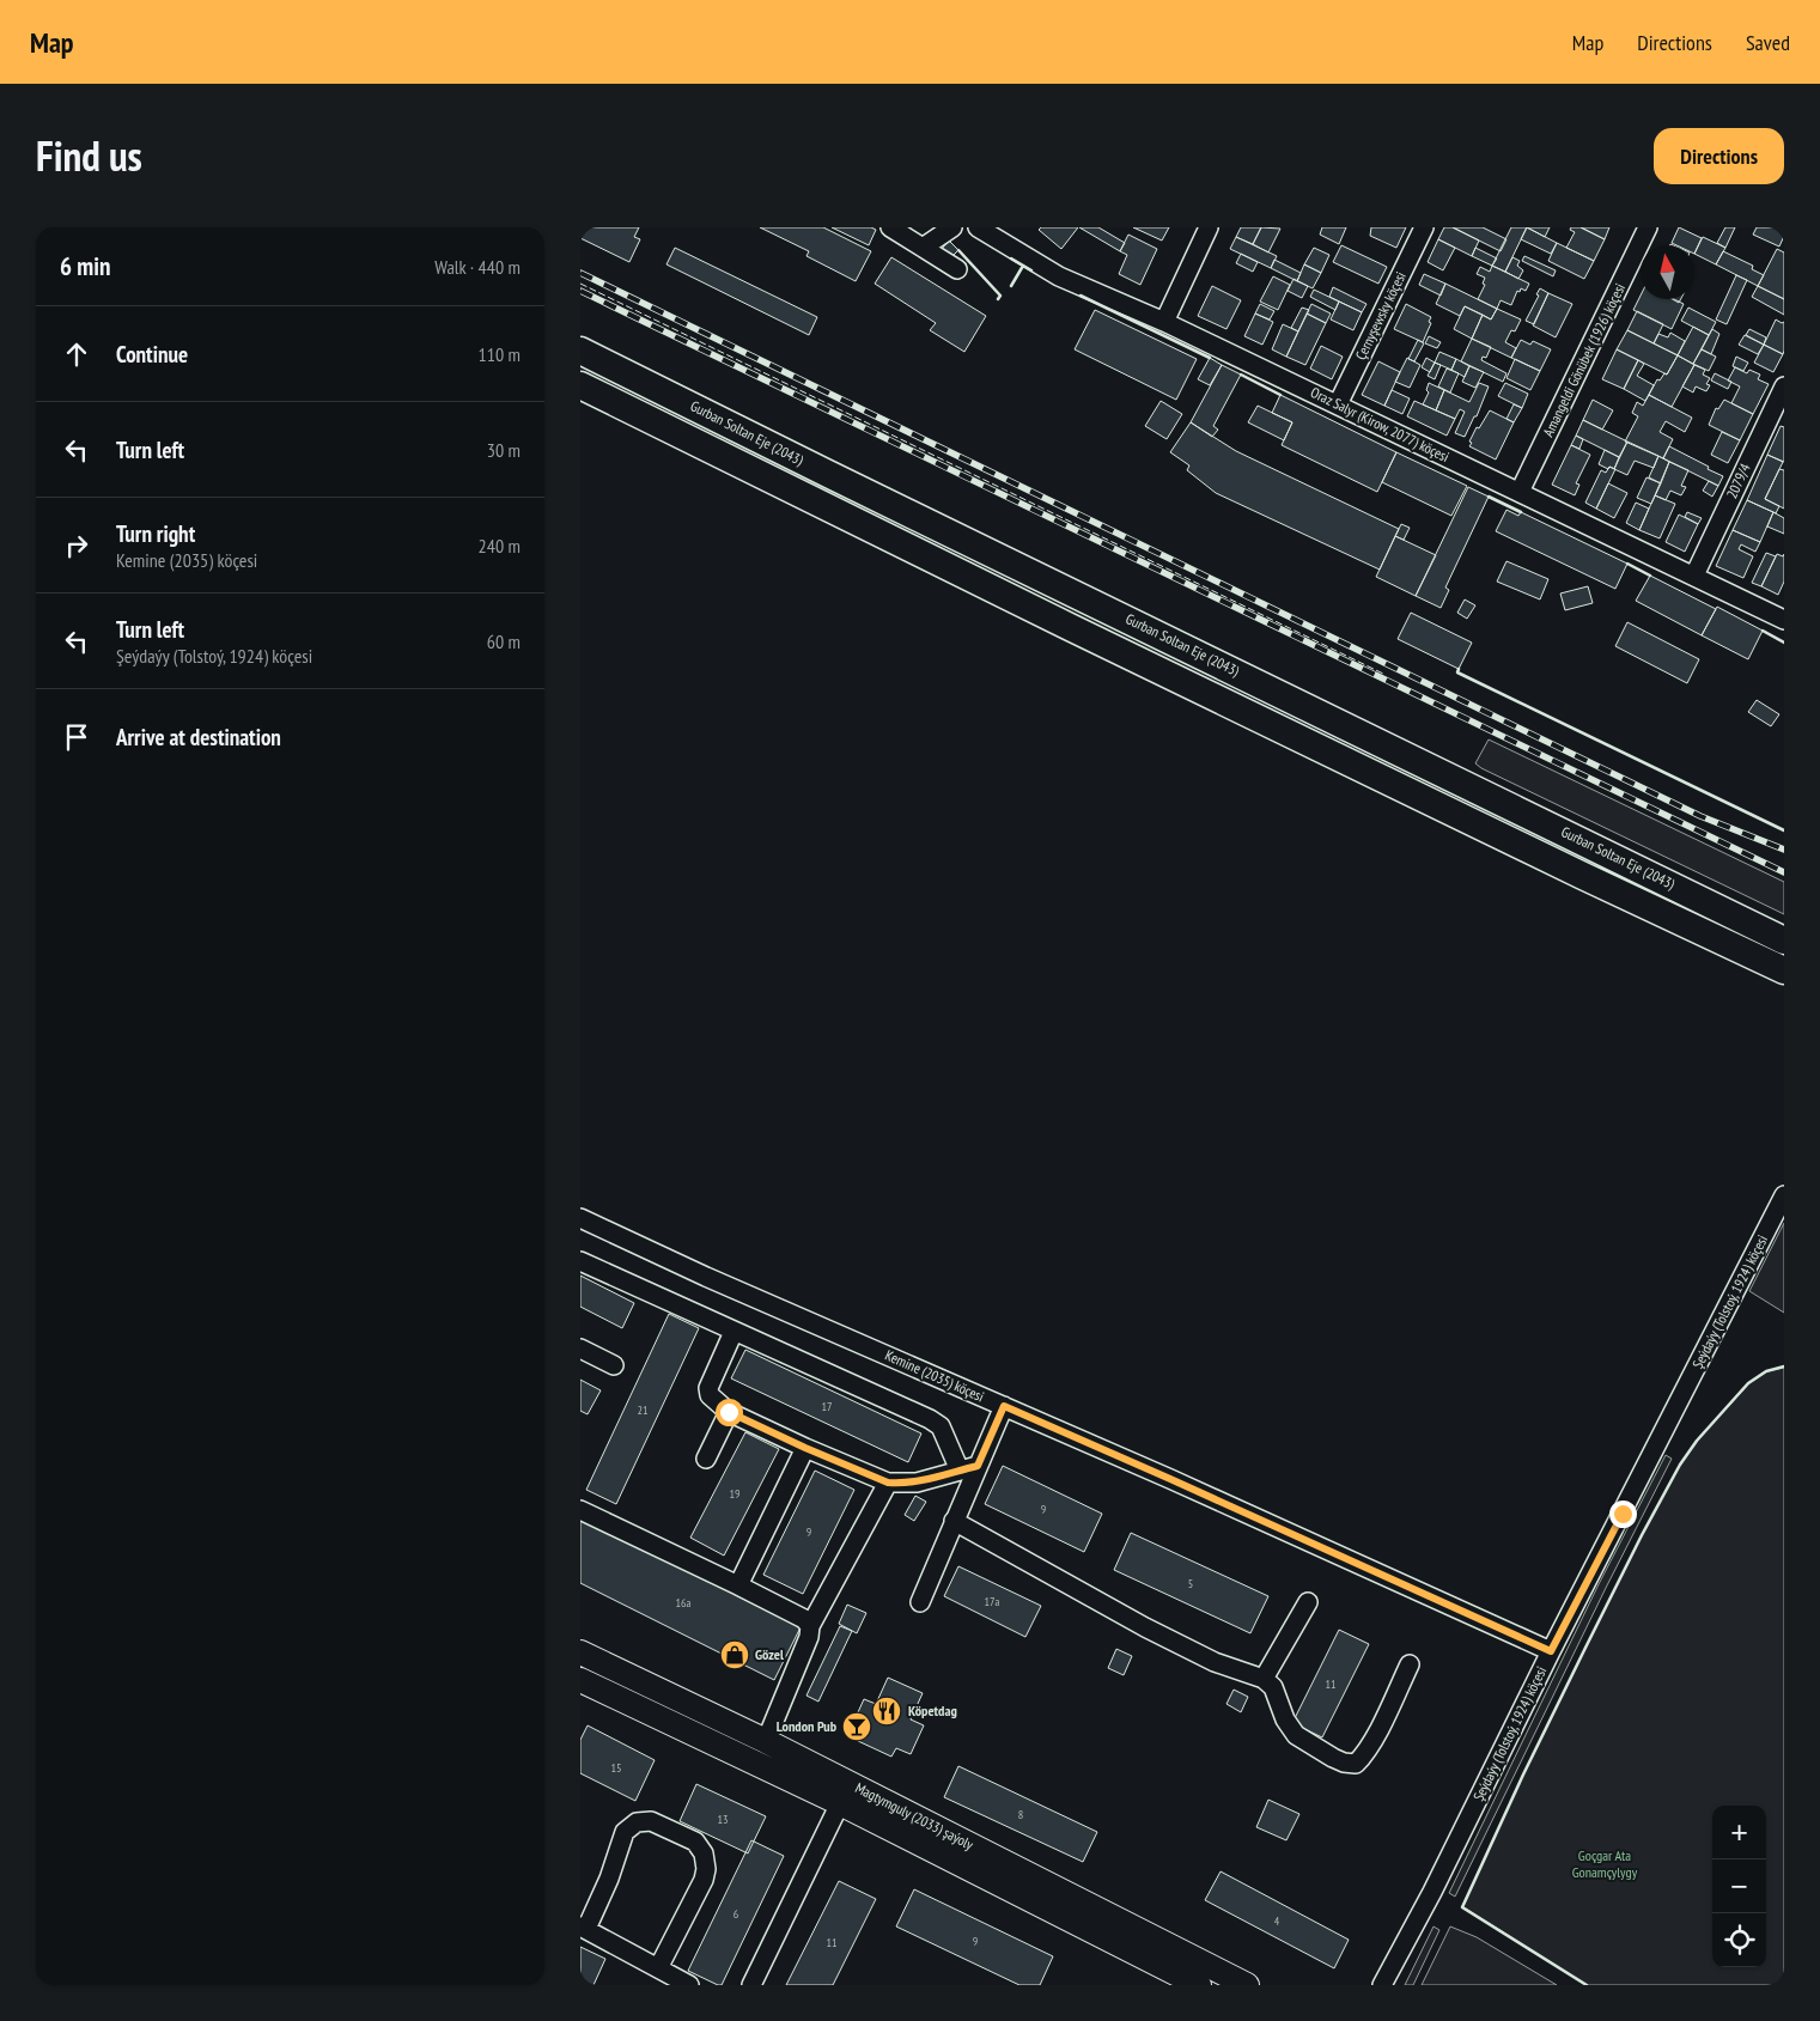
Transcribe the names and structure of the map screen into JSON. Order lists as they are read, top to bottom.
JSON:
{
  "streets": {
    "highway": ["Gurban Soltan Eje (2043)"],
    "main road": ["Magtymguly (2033) şaýoly"],
    "street": [
      "Çernyşewsky köçesi",
      "Amangeldi Gönübek (1926) köçesi",
      "Oraz Salyr (Kirow, 2077) köçesi",
      "2079/4",
      "Şeýdaýy (Tolstoý, 1924) köçesi",
      "Kemine (2035) köçesi"
    ]
  },
  "crossings": [
    ["Çernyşewsky köçesi", "Oraz Salyr (Kirow, 2077) köçesi"],
    ["Amangeldi Gönübek (1926) köçesi", "Oraz Salyr (Kirow, 2077) köçesi"],
    ["Oraz Salyr (Kirow, 2077) köçesi", "2079/4"],
    ["Şeýdaýy (Tolstoý, 1924) köçesi", "Kemine (2035) köçesi"]
  ],
  "parks": ["Goçgar Ata Gonamçylygy"],
  "places": {
    "shop": ["Gözel"],
    "restaurant": ["Köpetdag"],
    "bar": ["London Pub"]
  },
  "house_numbers": [
    "17",
    "21",
    "19",
    "9",
    "9",
    "5",
    "17a",
    "16а",
    "11",
    "15",
    "8",
    "13",
    "6",
    "4",
    "9",
    "11"
  ],
  "north": "top",
  "page": {
    "header": "Map",
    "nav": ["Map", "Directions", "Saved"],
    "title": "Find us",
    "buttons": "Directions",
    "heading": ["6 min", "Walk · 440 m"],
    "list": [
      ["Continue", "110 m"],
      ["Turn left", "30 m"],
      ["Turn right", "Kemine (2035) köçesi", "240 m"],
      ["Turn left", "Şeýdaýy (Tolstoý, 1924) köçesi", "60 m"],
      "Arrive at destination"
    ],
    "map_buttons": ["+", "−"]
  }
}
